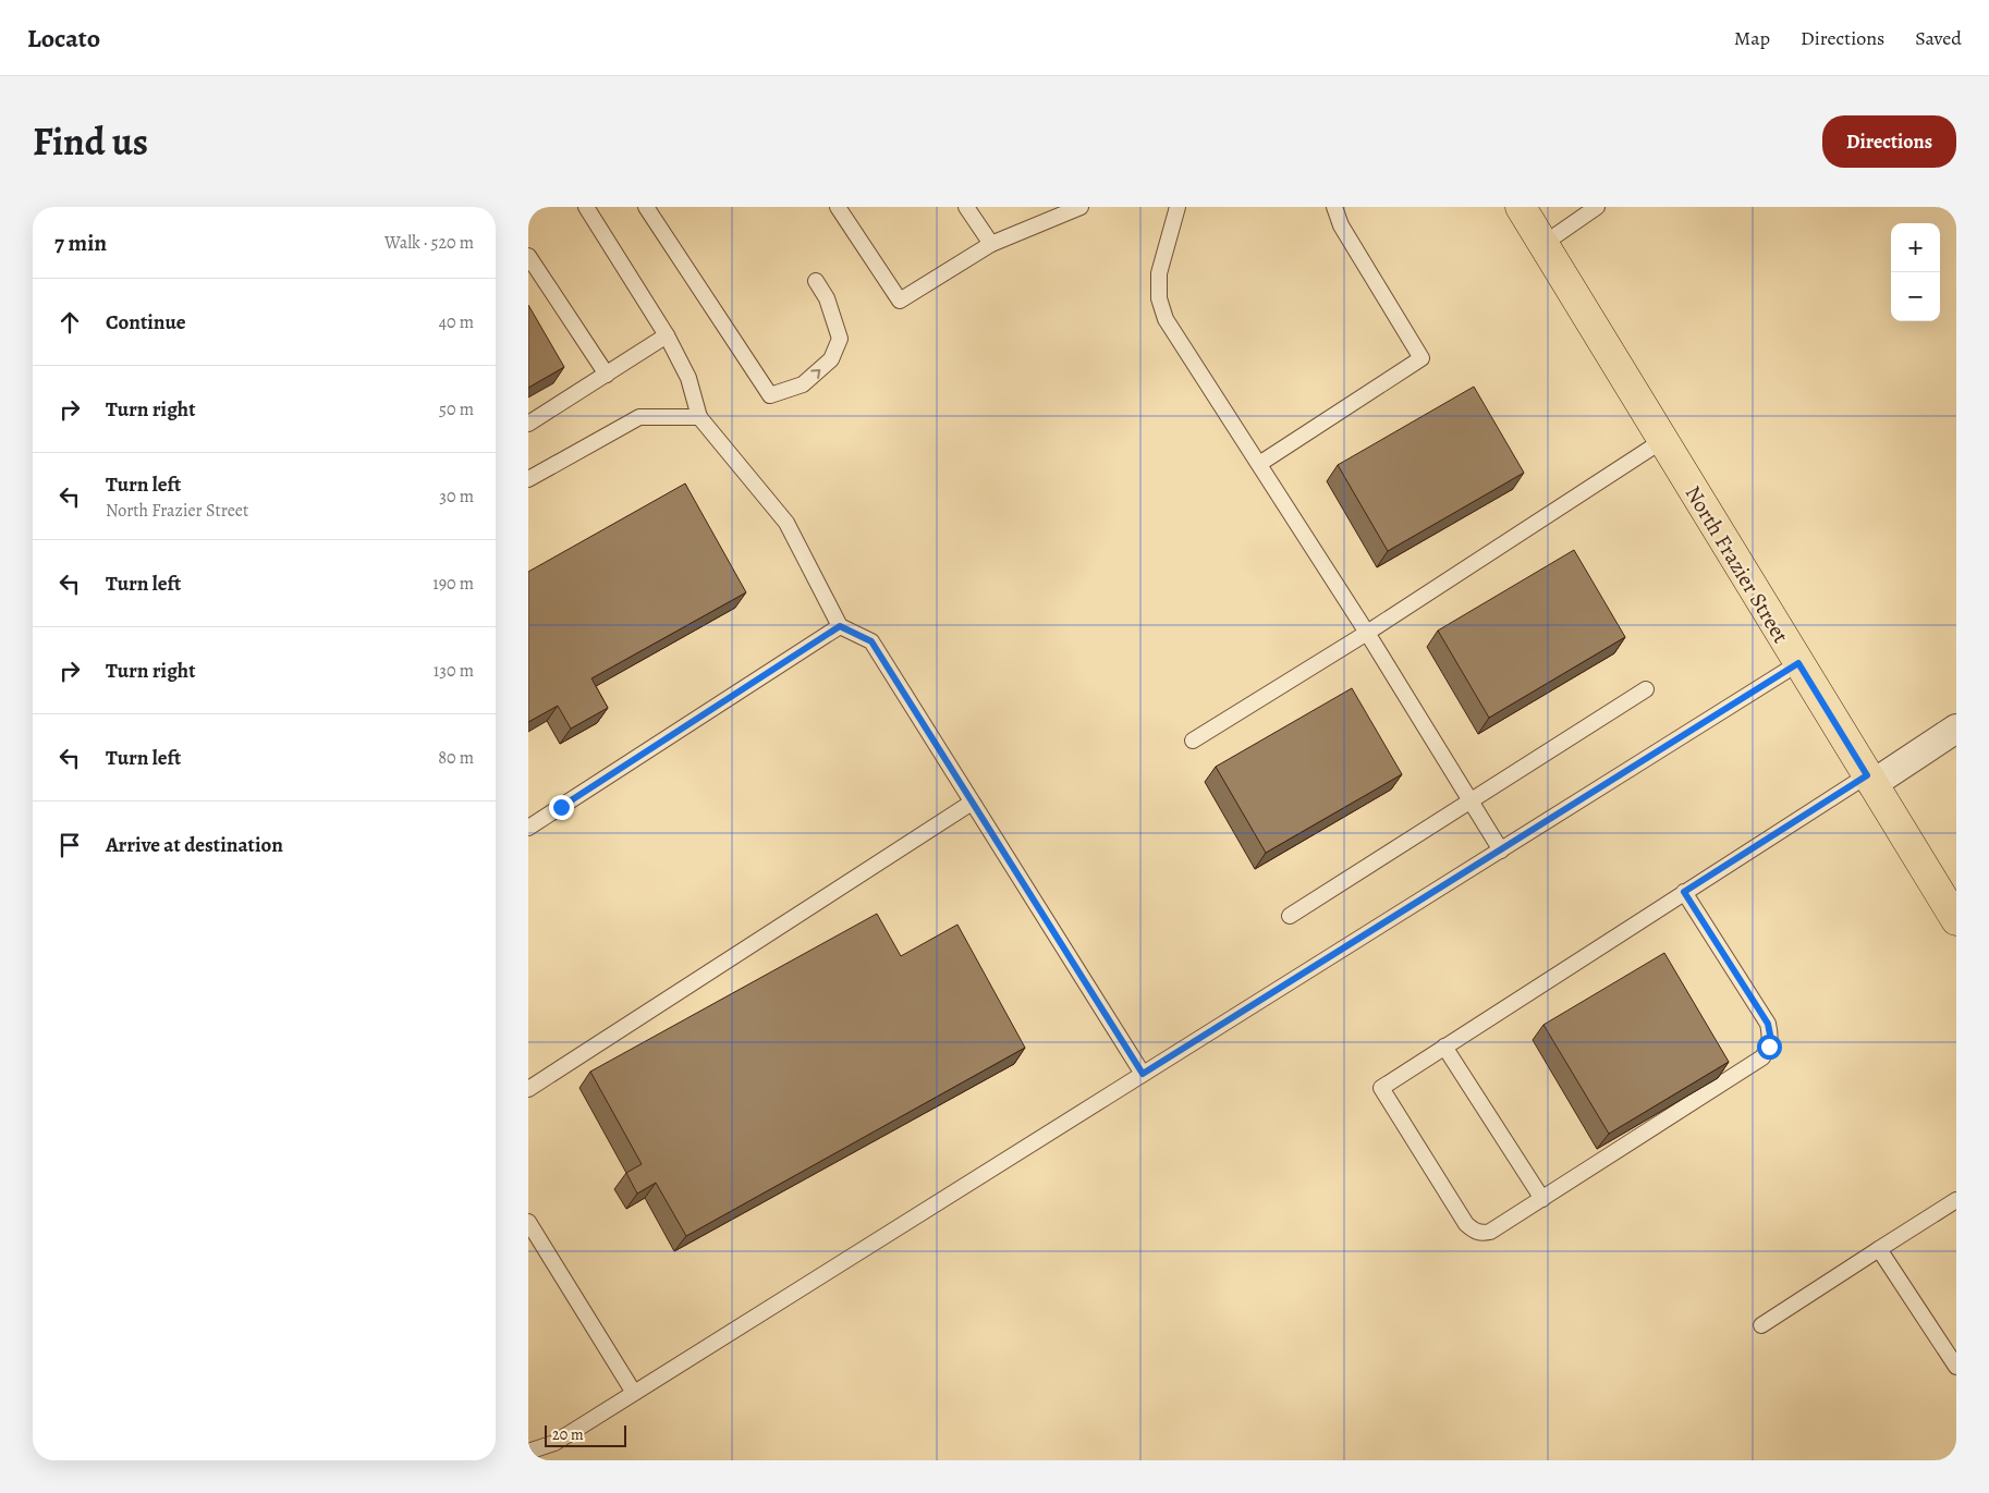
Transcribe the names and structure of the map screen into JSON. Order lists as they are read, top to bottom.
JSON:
{
  "streets": {
    "main road": ["North Frazier Street"]
  },
  "scale_bar": "20 m",
  "page": {
    "header": "Locato",
    "nav": ["Map", "Directions", "Saved"],
    "title": "Find us",
    "buttons": "Directions",
    "heading": ["7 min", "Walk · 520 m"],
    "map_buttons": ["+", "−"],
    "list": [
      ["Continue", "40 m"],
      ["Turn right", "50 m"],
      ["Turn left", "North Frazier Street", "30 m"],
      ["Turn left", "190 m"],
      ["Turn right", "130 m"],
      ["Turn left", "80 m"],
      "Arrive at destination"
    ],
    "scale": "20 m"
  }
}
